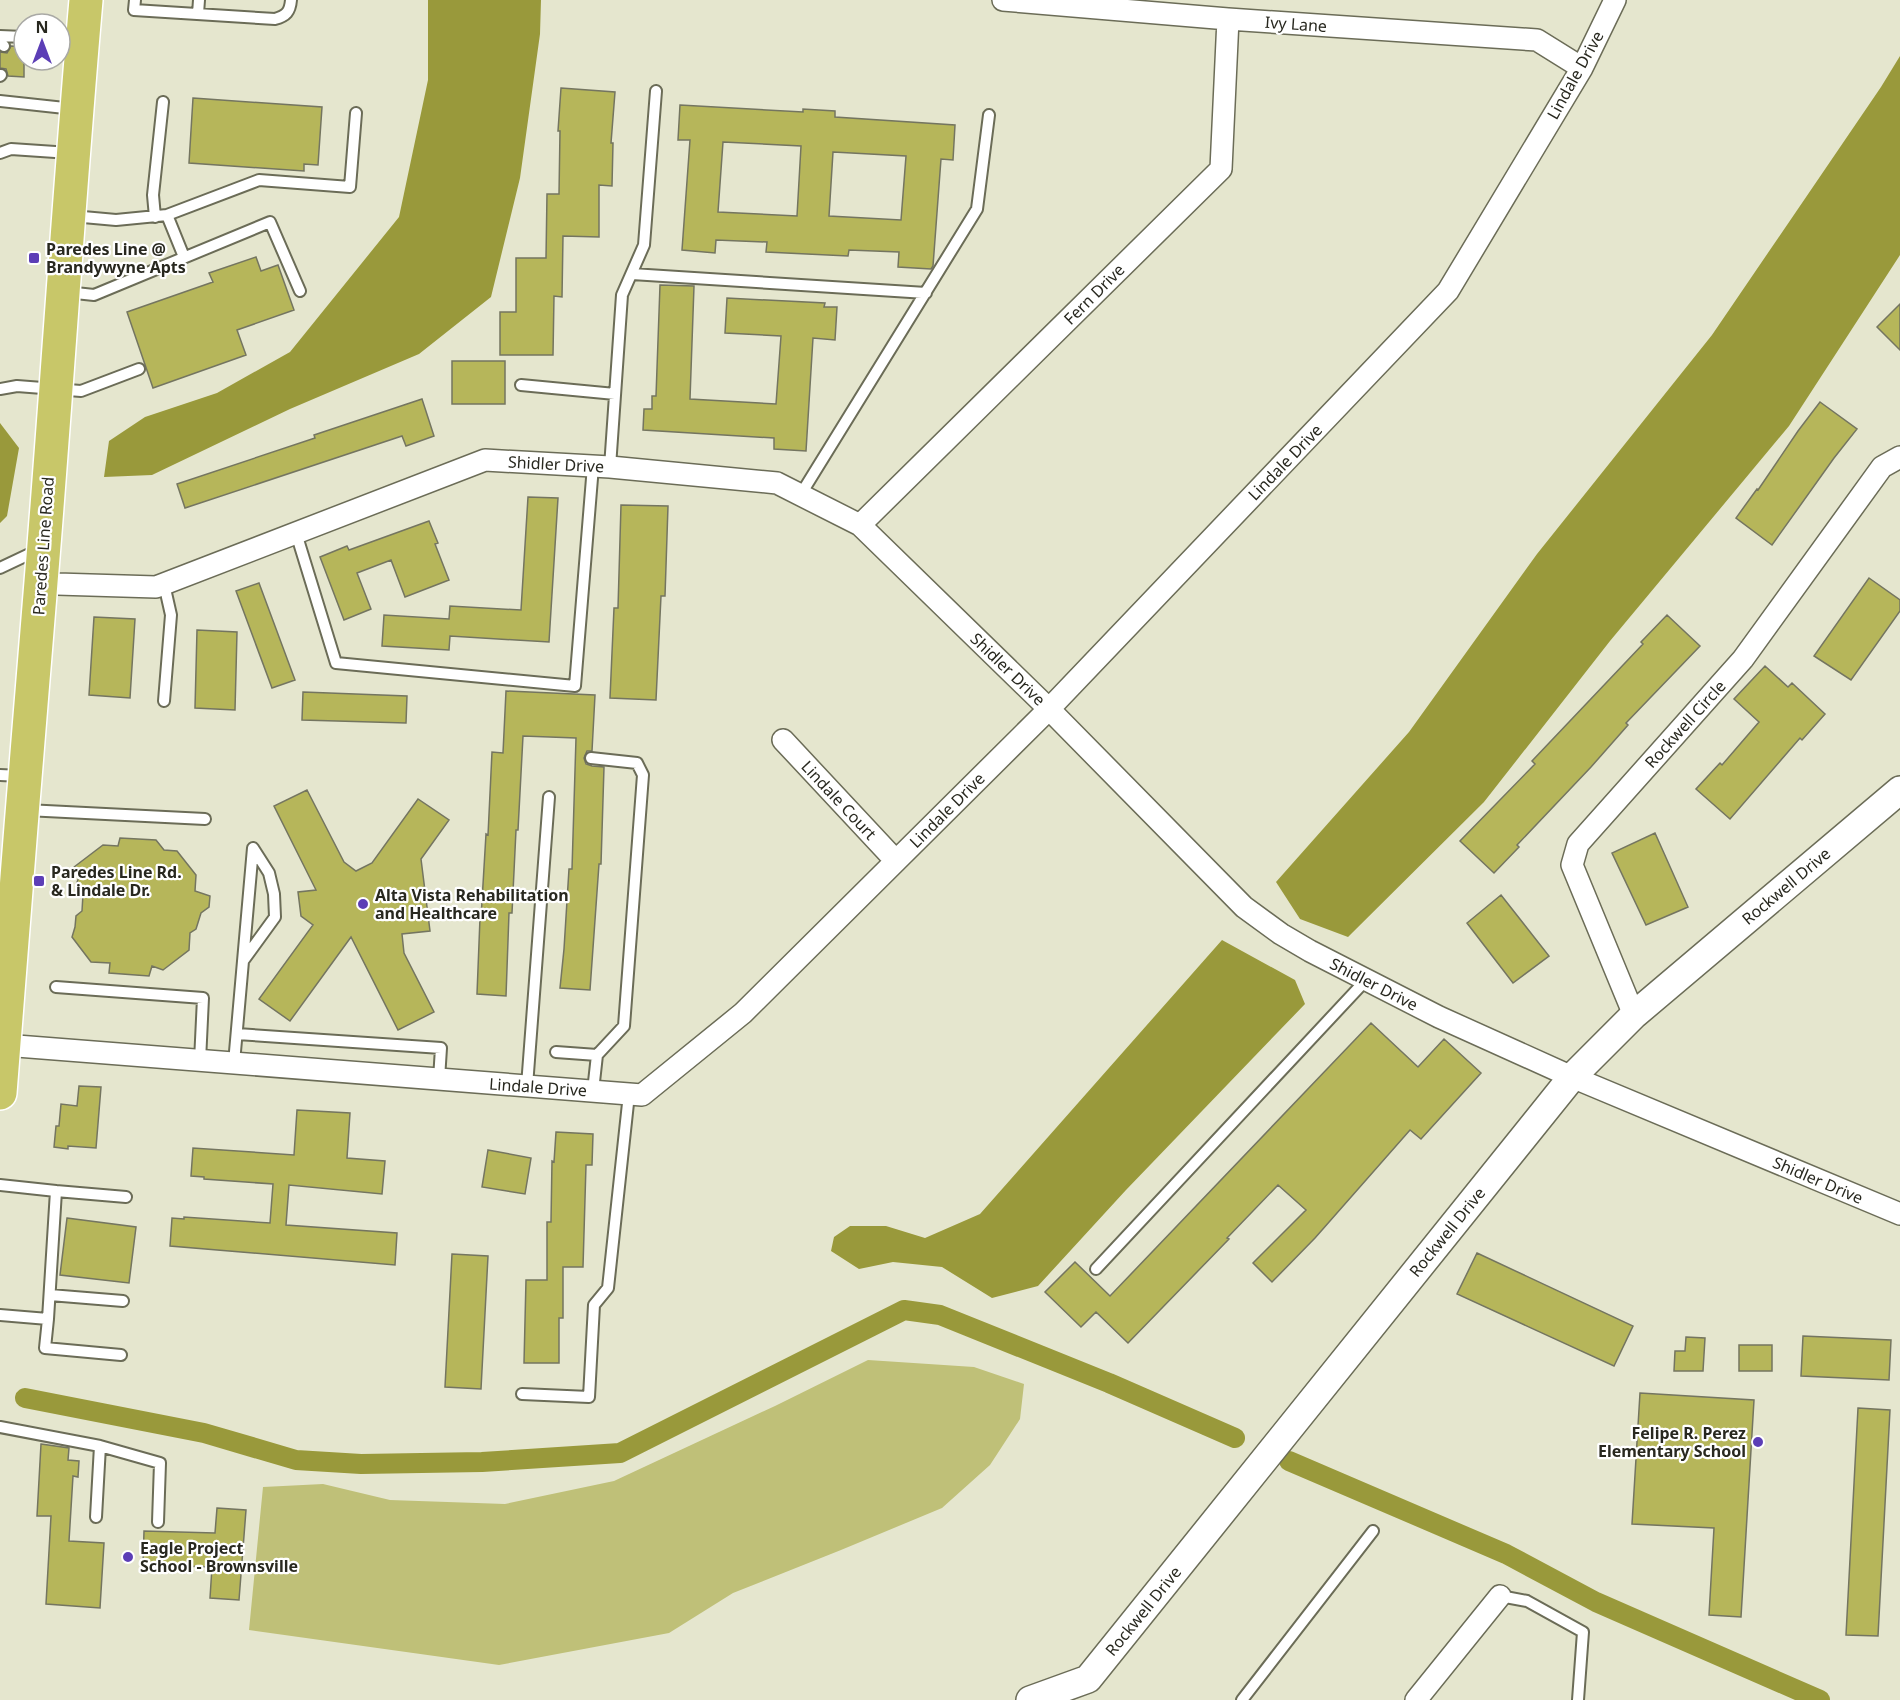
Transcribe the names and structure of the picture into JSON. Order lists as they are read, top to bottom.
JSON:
{
  "streets": {
    "main road": ["Paredes Line Road"],
    "street": [
      "Ivy Lane",
      "Lindale Drive",
      "Fern Drive",
      "Shidler Drive",
      "Rockwell Circle",
      "Lindale Court",
      "Rockwell Drive"
    ]
  },
  "crossings": [
    ["Ivy Lane", "Lindale Drive"],
    ["Ivy Lane", "Fern Drive"],
    ["Lindale Drive", "Shidler Drive"],
    ["Lindale Drive", "Paredes Line Road"],
    ["Lindale Drive", "Lindale Court"],
    ["Fern Drive", "Shidler Drive"],
    ["Shidler Drive", "Paredes Line Road"],
    ["Shidler Drive", "Rockwell Drive"],
    ["Rockwell Circle", "Rockwell Drive"]
  ],
  "places": {
    "transit": ["Paredes Line @ Brandywyne Apts", "Paredes Line Rd. & Lindale Dr."],
    "other": ["Alta Vista Rehabilitation and Healthcare", "Felipe R. Perez Elementary School", "Eagle Project School - Brownsville"]
  },
  "north": "top"
}
